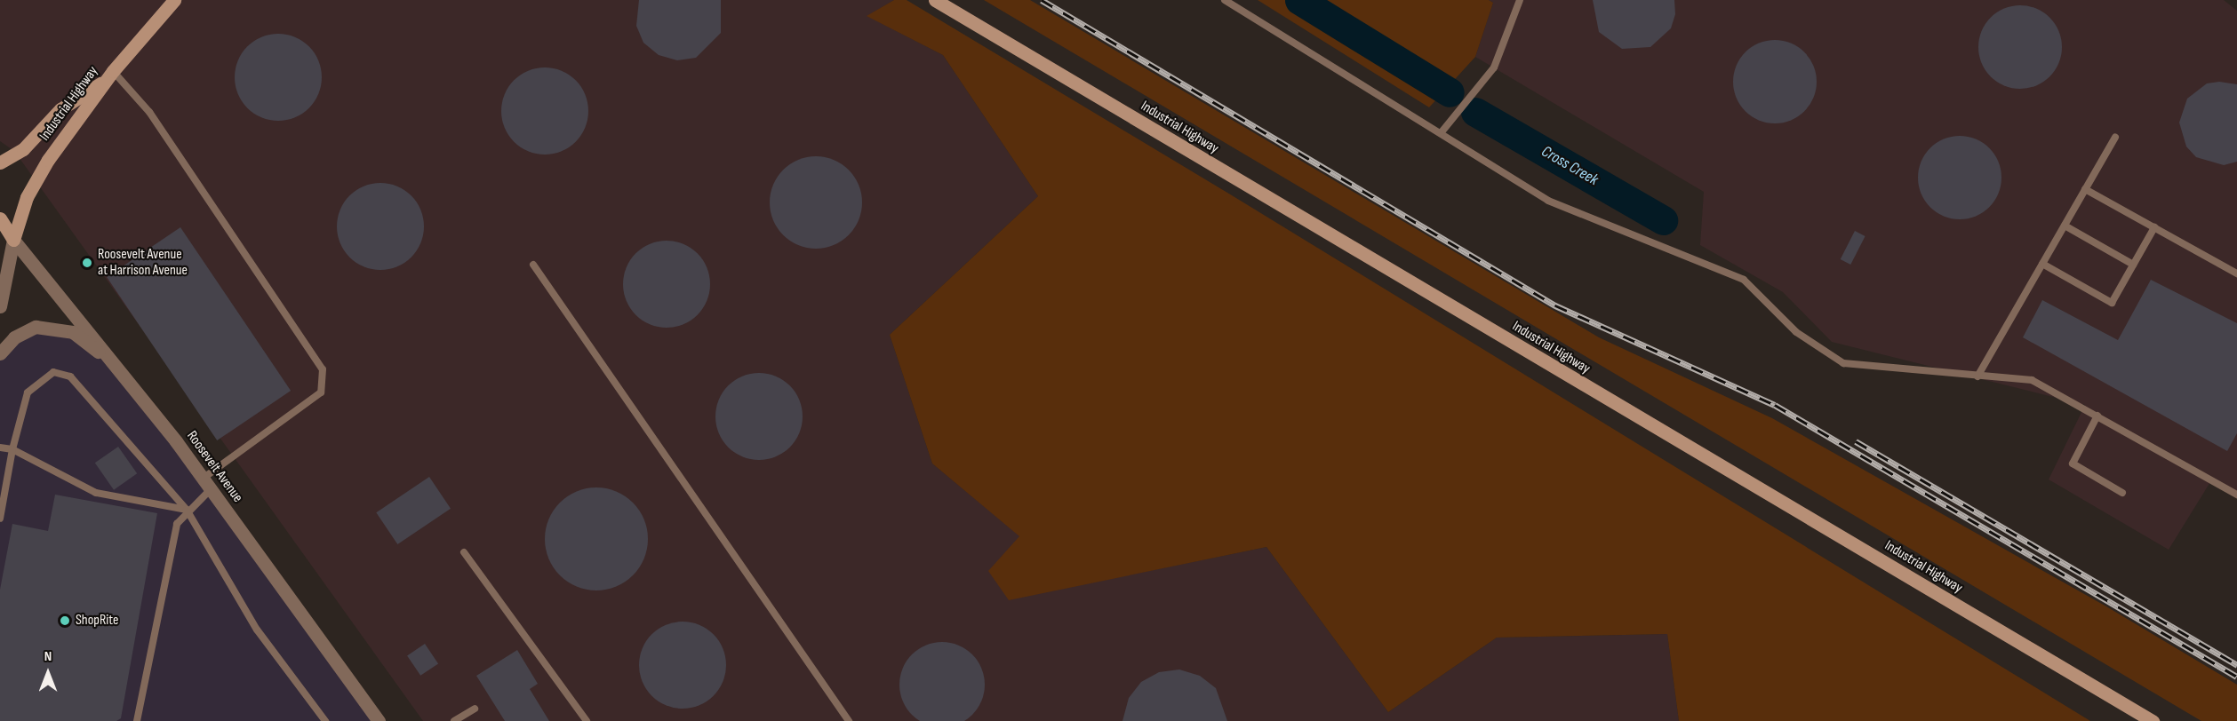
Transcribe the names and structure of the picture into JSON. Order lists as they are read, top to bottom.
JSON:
{
  "streets": {
    "main road": ["Industrial Highway", "Roosevelt Avenue"]
  },
  "crossings": [
    ["Industrial Highway", "Roosevelt Avenue"]
  ],
  "water": ["Cross Creek"],
  "places": ["Roosevelt Avenue at Harrison Avenue", "ShopRite"],
  "north": "top"
}
